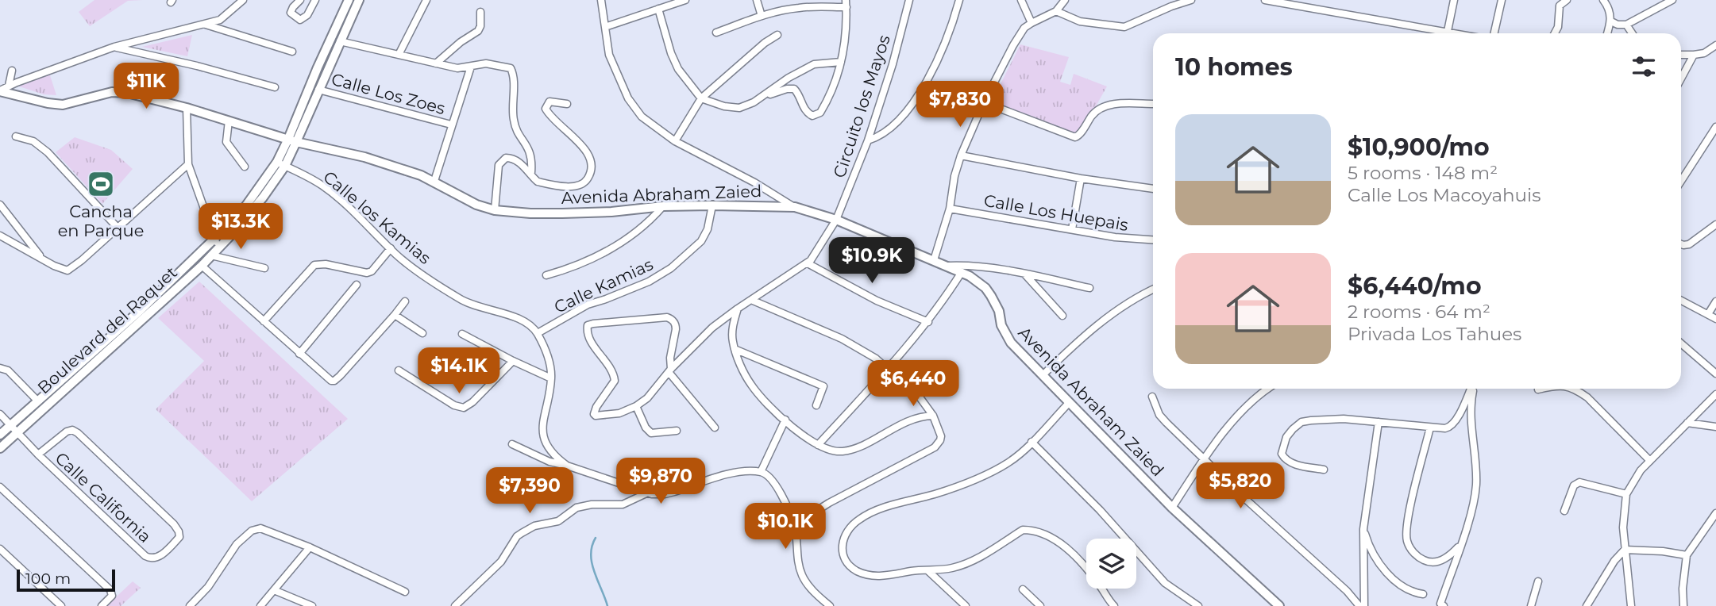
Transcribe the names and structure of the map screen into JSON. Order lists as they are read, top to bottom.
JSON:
{
  "streets": {
    "street": [
      "Calle Los Zoes",
      "Circuito los Mayos",
      "Avenida Abraham Zaied",
      "Calle Los Huepais",
      "Calle los Kamias",
      "Calle Kamias",
      "Boulevard del Raquet",
      "Calle California"
    ]
  },
  "crossings": [
    ["Calle Los Zoes", "Boulevard del Raquet"],
    ["Circuito los Mayos", "Avenida Abraham Zaied"],
    ["Avenida Abraham Zaied", "Calle Kamias"],
    ["Avenida Abraham Zaied", "Boulevard del Raquet"],
    ["Calle los Kamias", "Calle Kamias"],
    ["Calle los Kamias", "Boulevard del Raquet"],
    ["Boulevard del Raquet", "Calle California"]
  ],
  "places": {
    "sports": ["Cancha en Parque"]
  },
  "scale_bar": "100 m",
  "page": {
    "heading": "10 homes",
    "price": [
      "$11K",
      "$7,830",
      "$13.3K",
      "$10.9K",
      "$14.1K",
      "$6,440",
      "$9,870",
      "$5,820",
      "$7,390",
      "$10.1K"
    ],
    "list": [
      {
        "name": "$10,900/mo",
        "note": "5 rooms · 148 m² · Calle Los Macoyahuis"
      },
      {
        "name": "$6,440/mo",
        "note": "2 rooms · 64 m² · Privada Los Tahues"
      }
    ],
    "scale": "100 m"
  }
}
